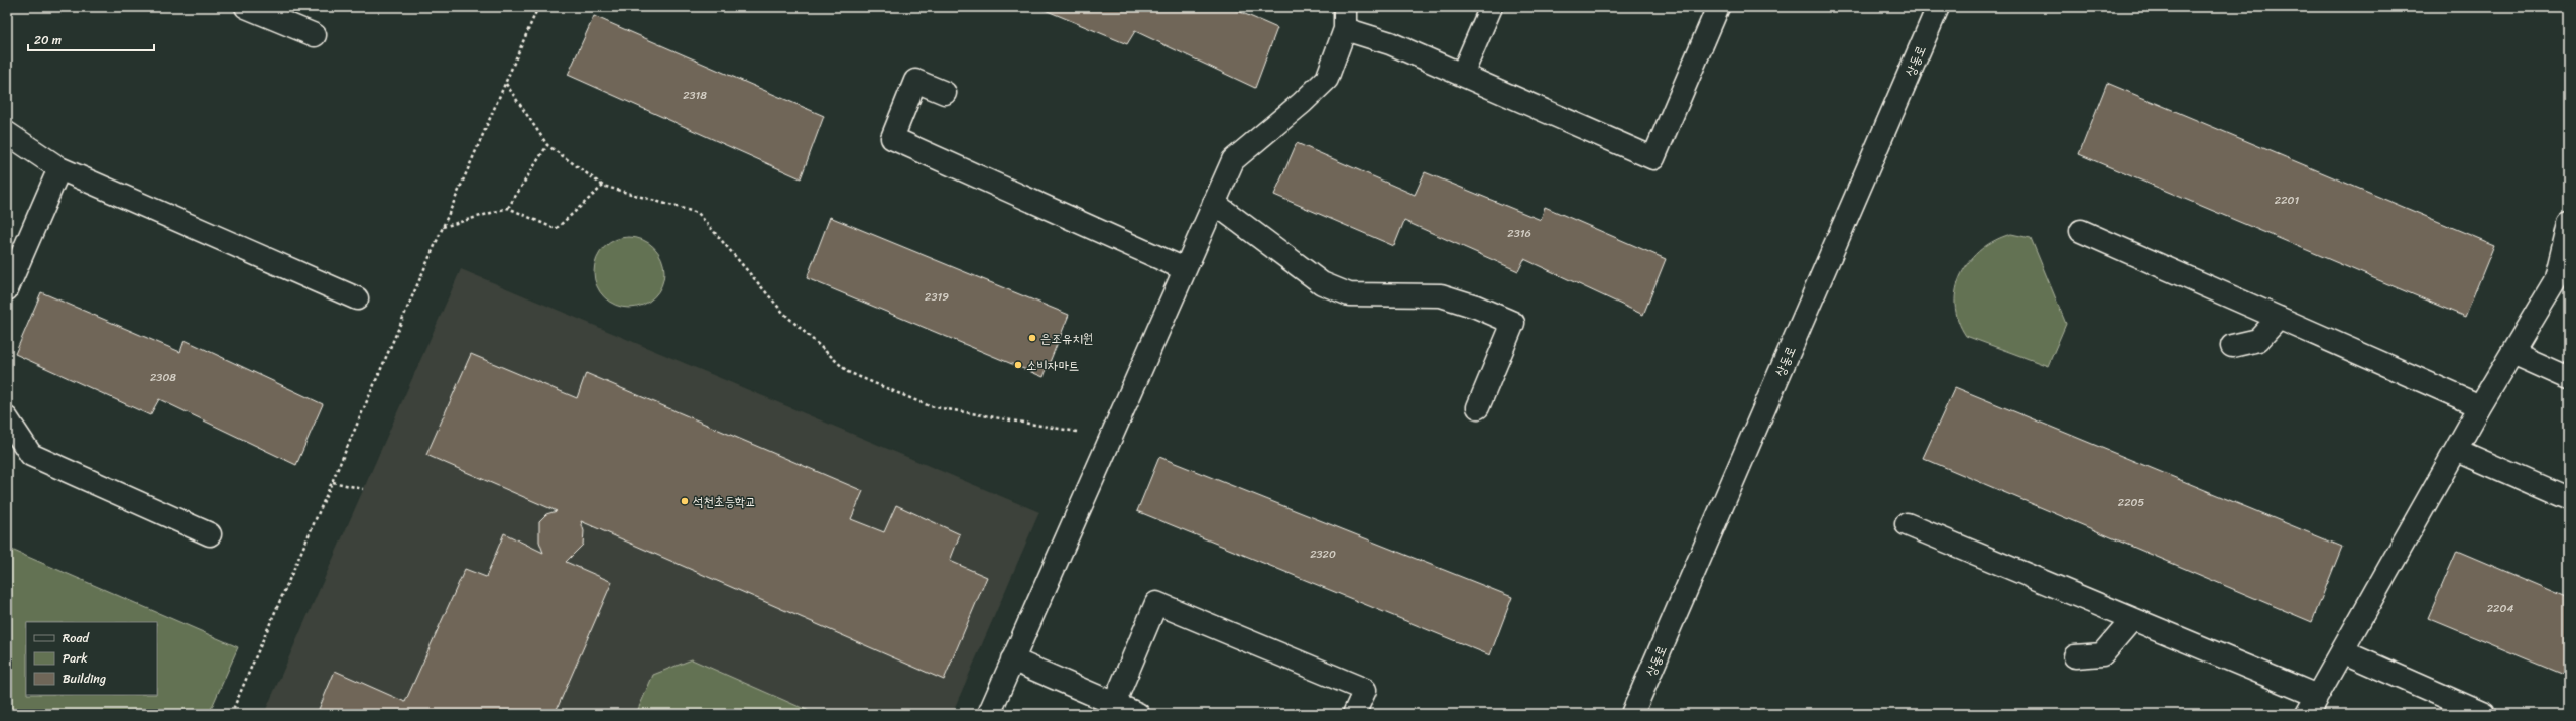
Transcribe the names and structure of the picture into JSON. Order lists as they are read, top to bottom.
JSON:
{
  "streets": {
    "street": ["상동로"]
  },
  "places": ["은조유치원", "소비자마트", "석천초등학교"],
  "house_numbers": [
    "2318",
    "2201",
    "2316",
    "2319",
    "2308",
    "2205",
    "2320",
    "2204"
  ],
  "legend": ["Road", "Park", "Building"],
  "scale_bar": "20 m"
}
